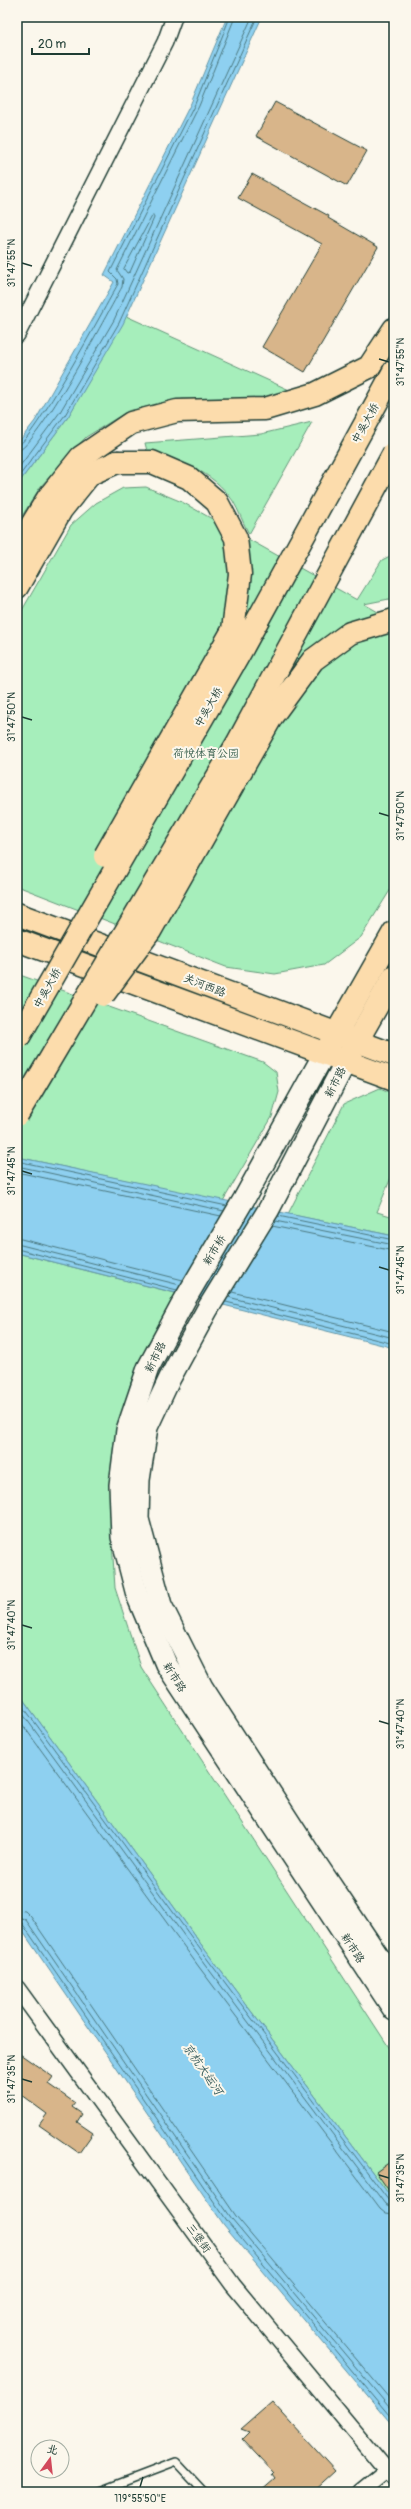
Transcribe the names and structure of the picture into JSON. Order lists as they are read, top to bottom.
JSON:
{
  "streets": {
    "main road": ["中吴大桥", "关河西路"],
    "street": ["新市路", "新市桥", "三堡街"]
  },
  "crossings": [
    ["新市路", "新市桥"]
  ],
  "water": ["京杭大运河"],
  "parks": ["荷悦体育公园"],
  "scale_bar": "20 m",
  "north": "top",
  "coordinates": [
    "31°47'55\"N",
    "31°47'50\"N",
    "31°47'45\"N",
    "31°47'40\"N",
    "31°47'35\"N",
    "119°55'50\"E"
  ]
}
